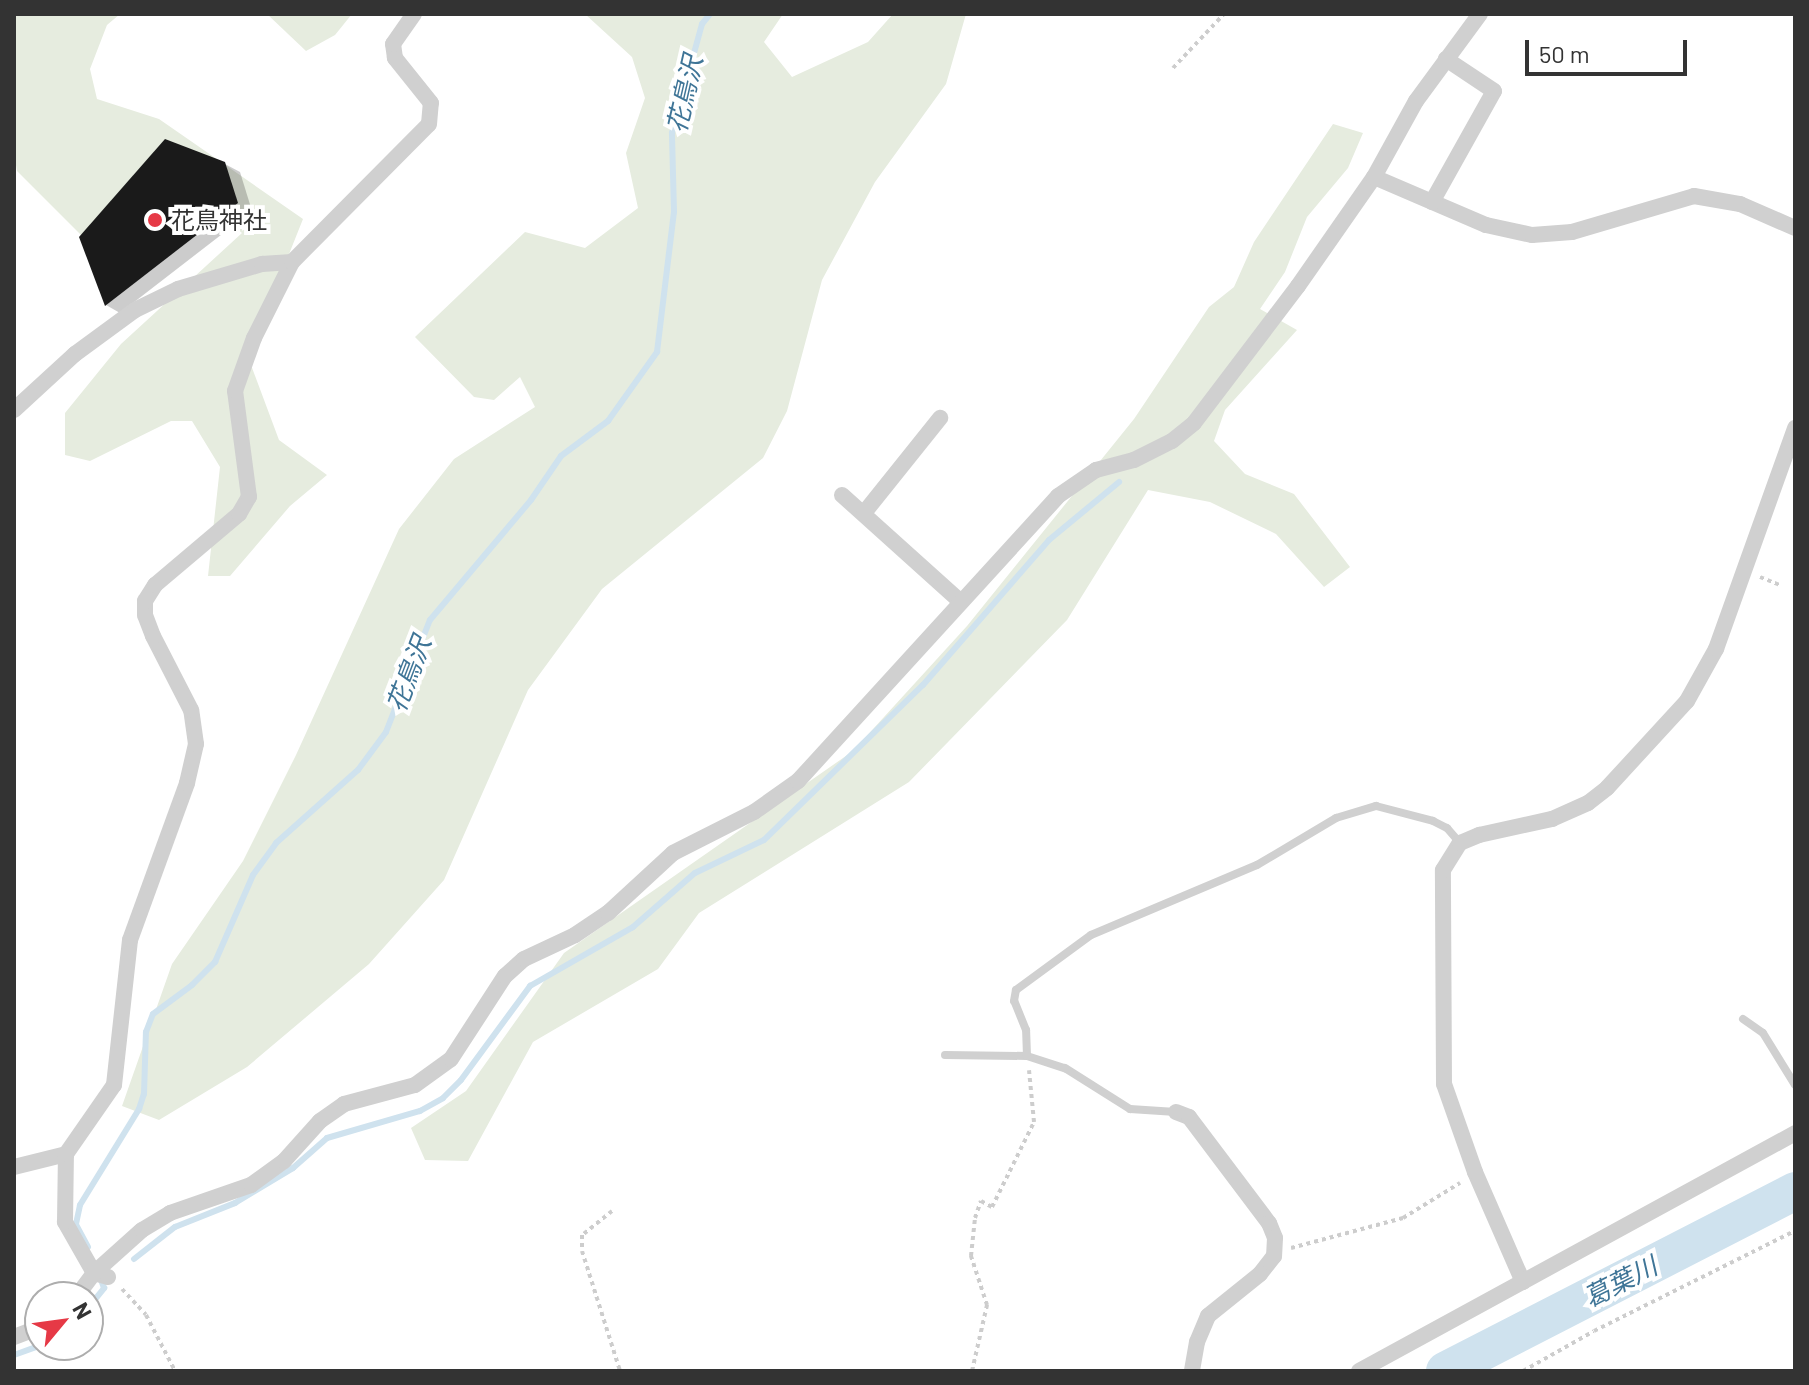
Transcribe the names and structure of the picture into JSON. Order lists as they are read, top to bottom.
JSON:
{
  "water": ["花鳥沢", "葛葉川"],
  "places": ["花鳥神社"],
  "scale_bar": "50 m",
  "north": "top right"
}
